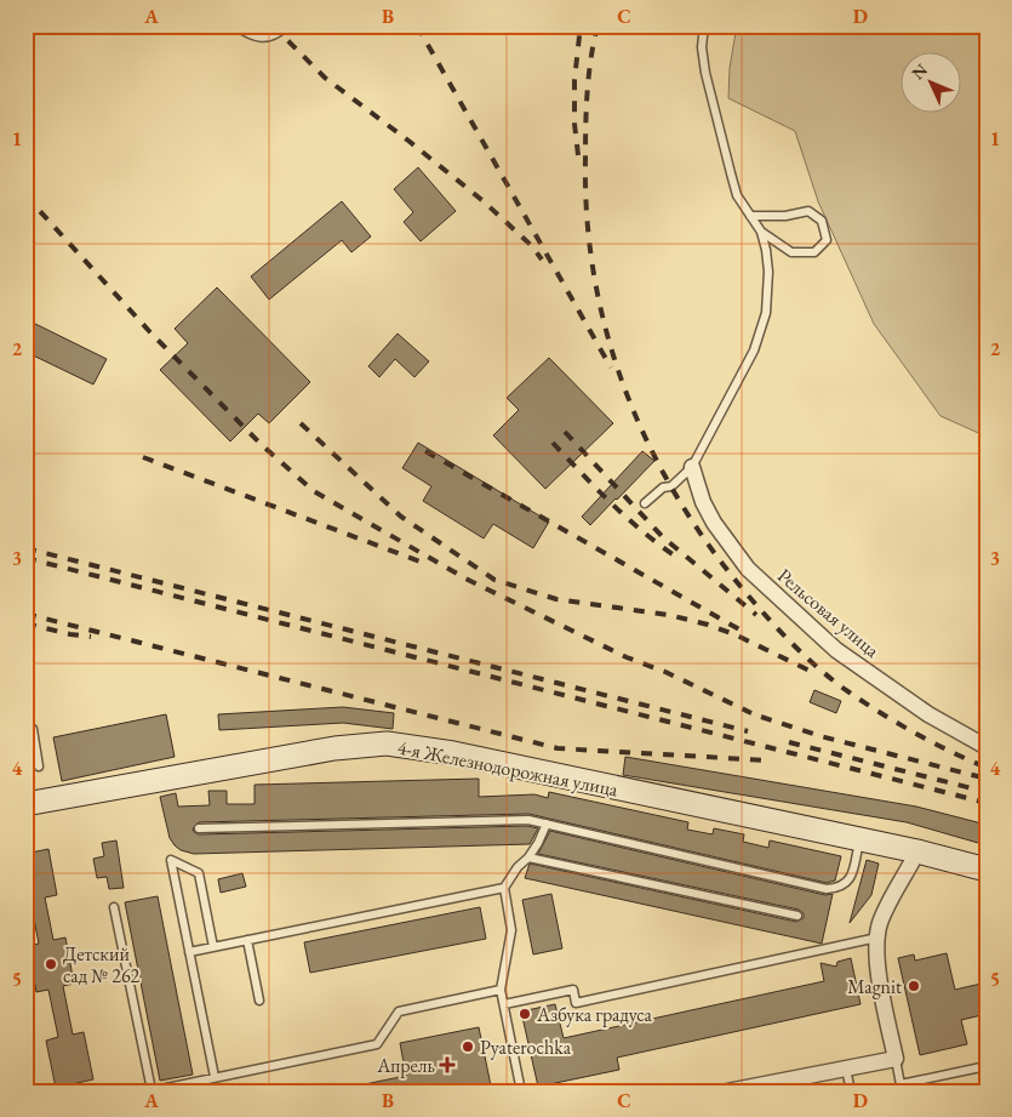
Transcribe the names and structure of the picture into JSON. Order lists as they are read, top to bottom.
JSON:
{
  "streets": {
    "main road": ["4-я Железнодорожная улица"],
    "street": ["Рельсовая улица"]
  },
  "places": {
    "other": [
      "Детский сад № 262",
      "Magnit",
      "Азбука градуса",
      "Pyaterochka"
    ],
    "health": ["Апрель"]
  },
  "north": "top left",
  "grid": {
    "columns": [
      "A",
      "B",
      "C",
      "D"
    ],
    "rows": [
      "1",
      "2",
      "3",
      "4",
      "5"
    ]
  }
}
